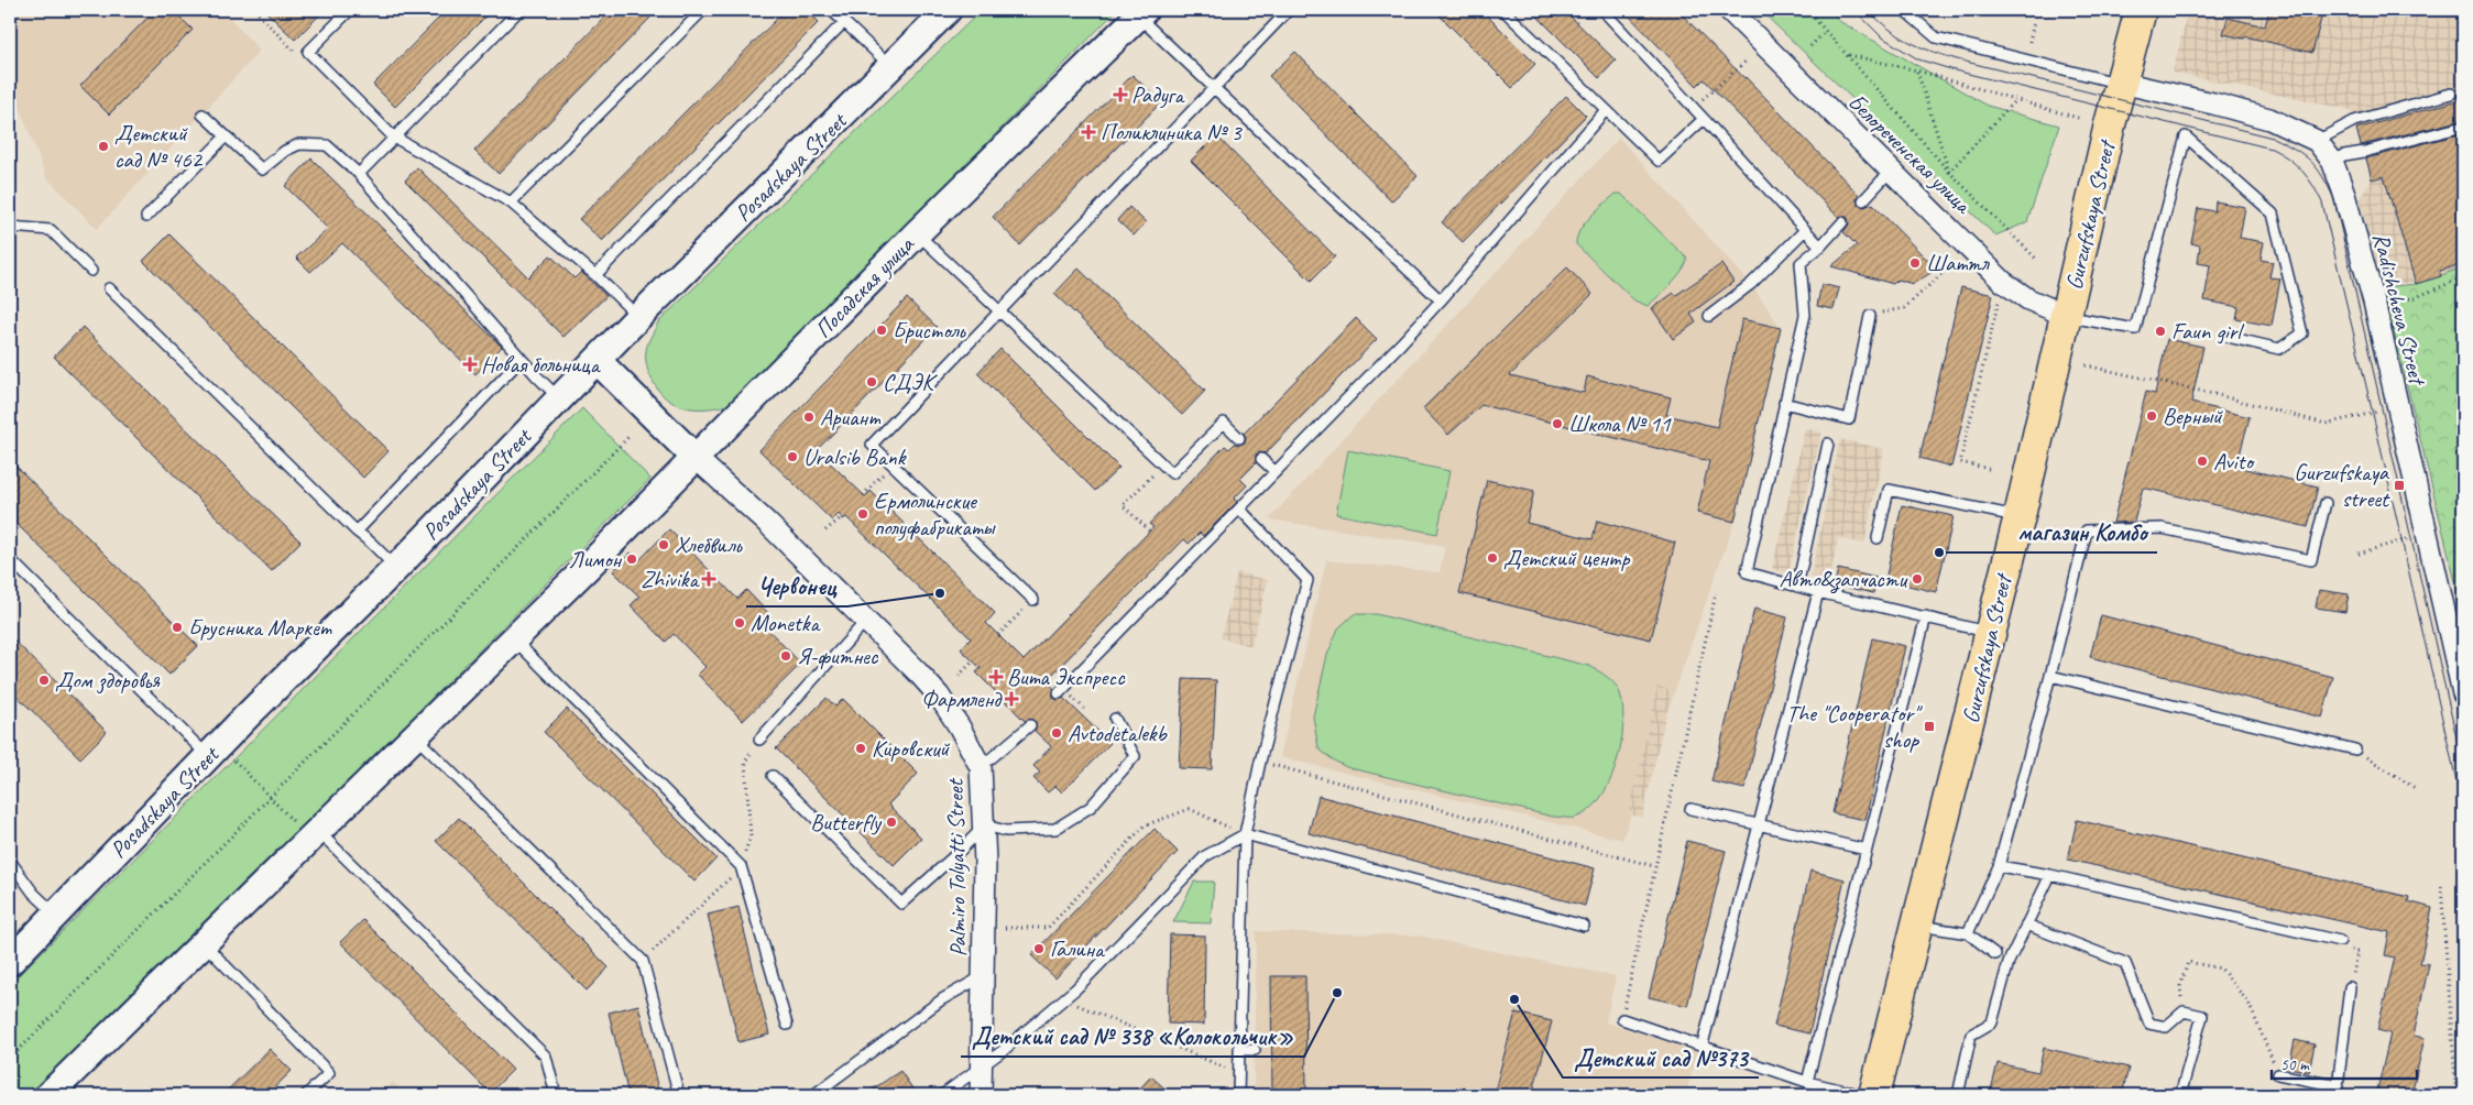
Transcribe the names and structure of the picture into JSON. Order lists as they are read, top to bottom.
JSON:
{
  "streets": {
    "main road": ["Gurzufskaya Street"],
    "street": [
      "Белореченская улица",
      "Posadskaya Street",
      "Посадская улица",
      "Radishcheva Street",
      "Palmiro Tolyatti Street"
    ]
  },
  "crossings": [
    ["Белореченская улица", "Gurzufskaya Street"],
    ["Gurzufskaya Street", "Radishcheva Street"],
    ["Посадская улица", "Palmiro Tolyatti Street"]
  ],
  "places": {
    "health": [
      "Радуга",
      "Поликлиника № 3",
      "Новая больница",
      "Zhivika",
      "Вита Экспресс",
      "Фармленд"
    ],
    "other": [
      "Детский сад № 462",
      "Шаттл",
      "Бристоль",
      "Faun girl",
      "СДЭК",
      "Верный",
      "Ариант",
      "Школа № 11",
      "Uralsib Bank",
      "Avito",
      "Ермолинские полуфабрикаты",
      "Хлебвиль",
      "магазин Комбо",
      "Детский центр",
      "Лимон",
      "Авто&запчасти",
      "Червонец",
      "Monetka",
      "Брусника Маркет",
      "Я-фитнес",
      "Дом здоровья",
      "Avtodetalekb",
      "Кировский",
      "Butterfly",
      "Галина",
      "Детский сад № 338 «Колокольчик»",
      "Детский сад №373"
    ],
    "transit": ["Gurzufskaya street", "The \"Cooperator\" shop"]
  },
  "scale_bar": "50 m"
}
